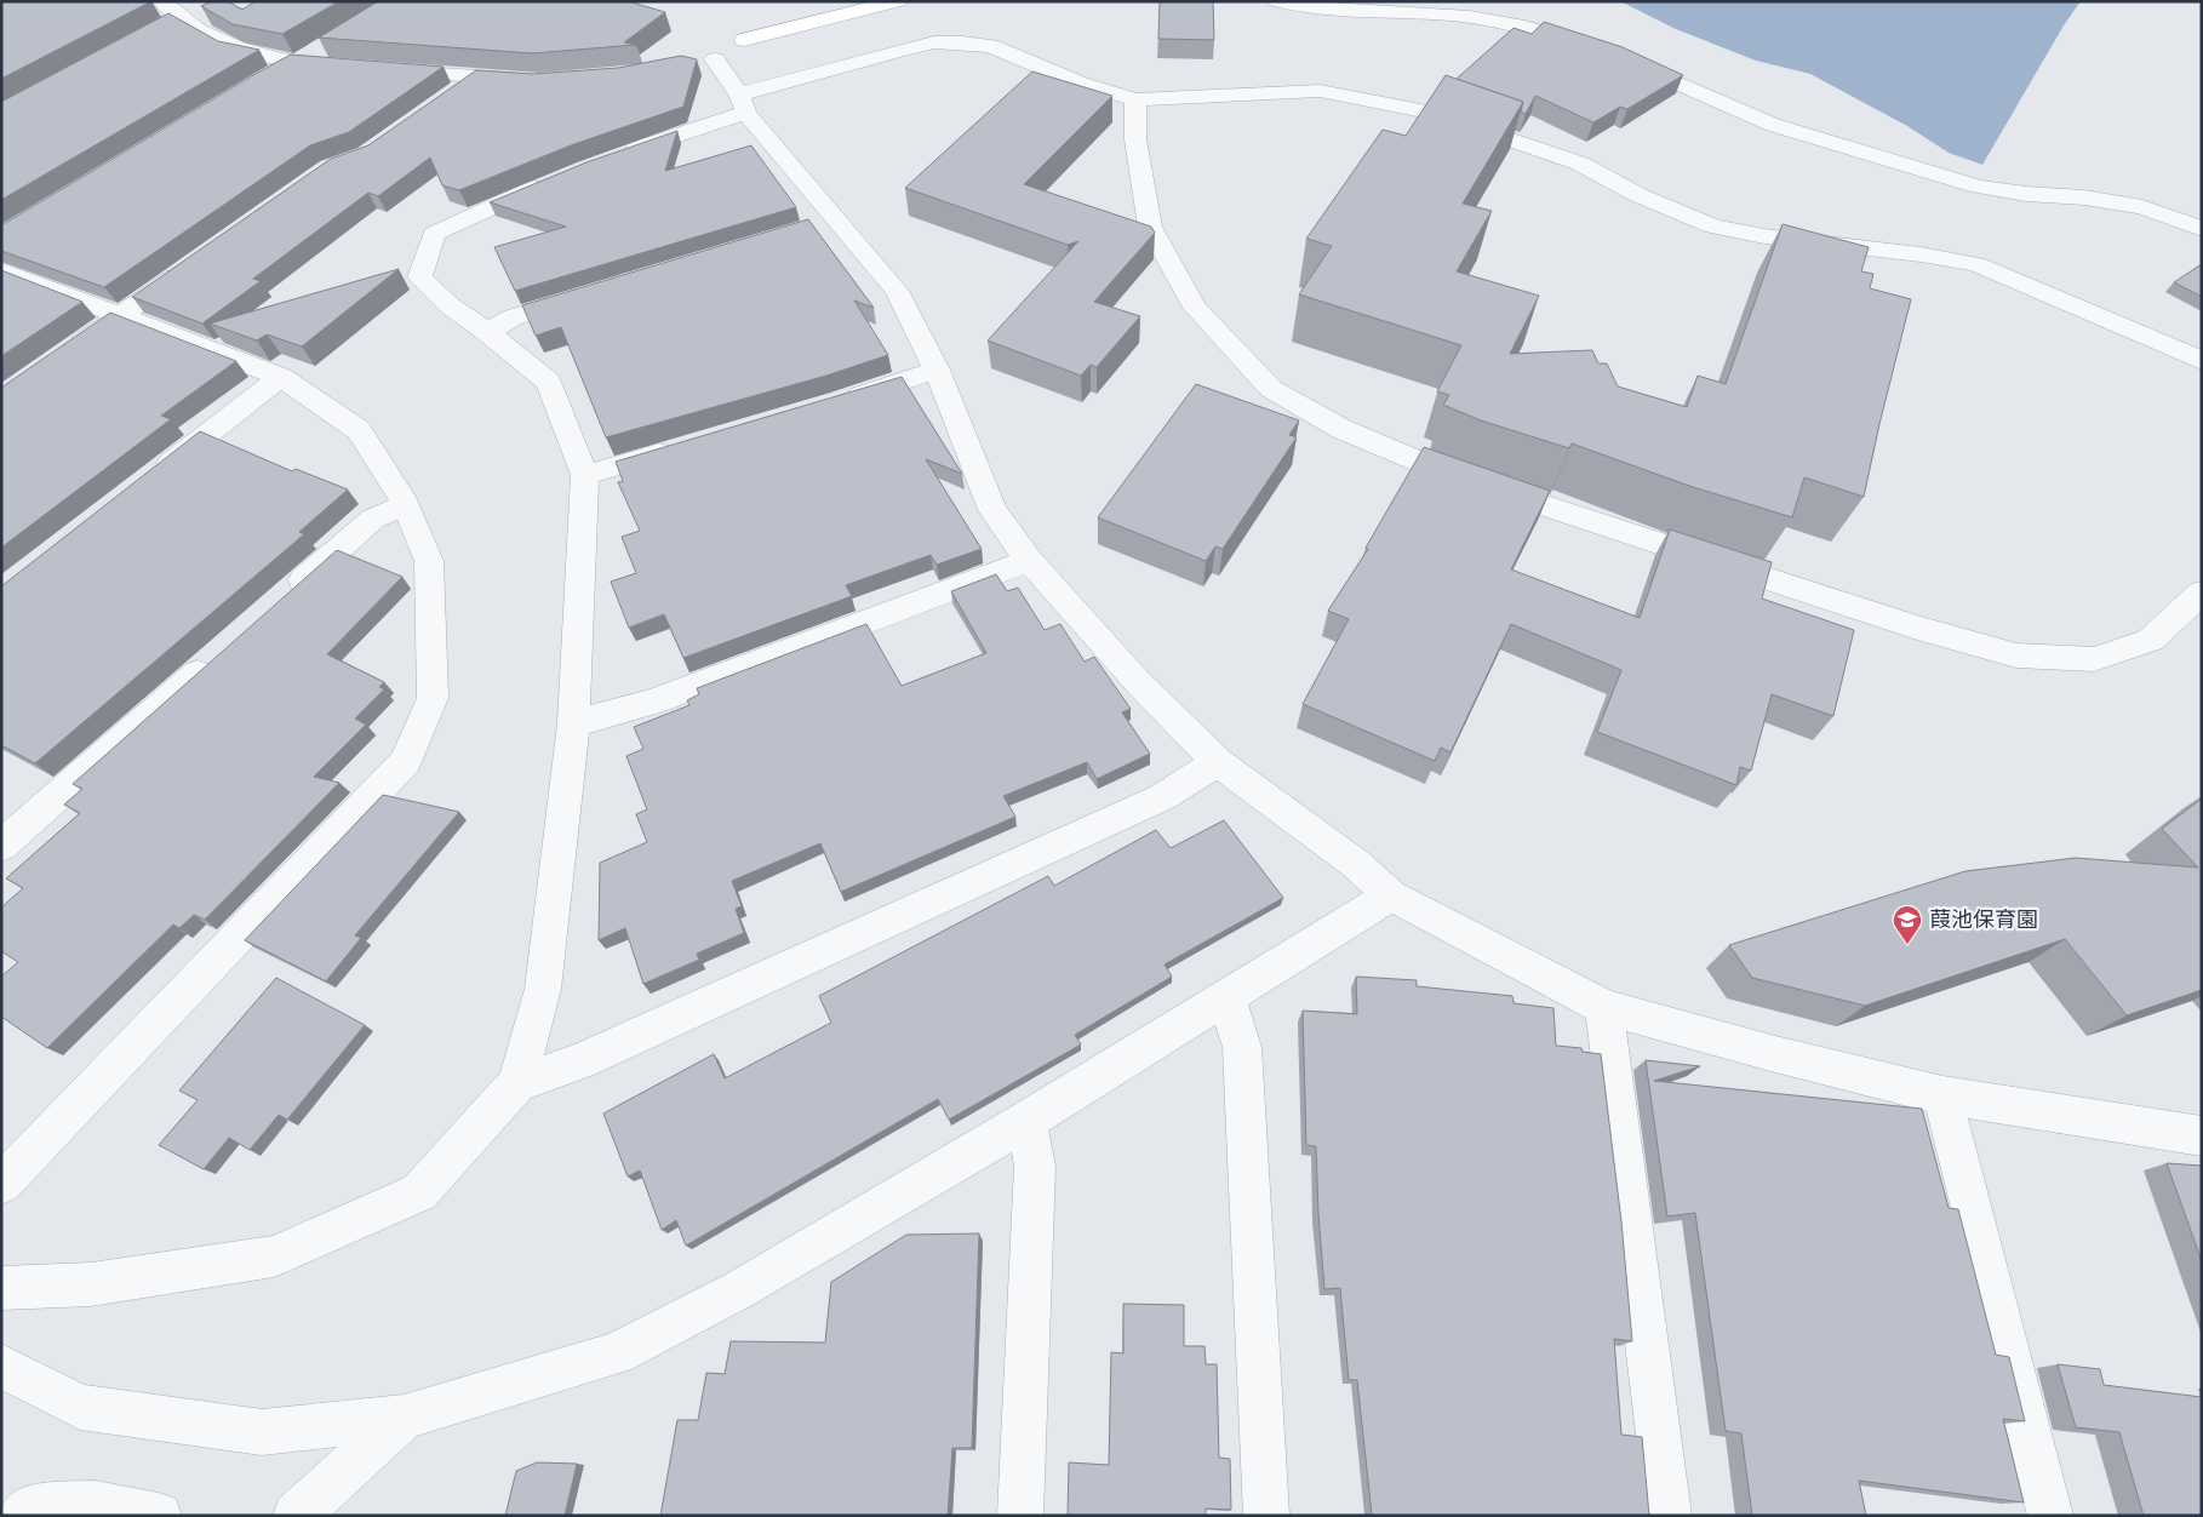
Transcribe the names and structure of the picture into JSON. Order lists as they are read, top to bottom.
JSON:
{
  "places": {
    "school or university": ["葭池保育園"]
  }
}
